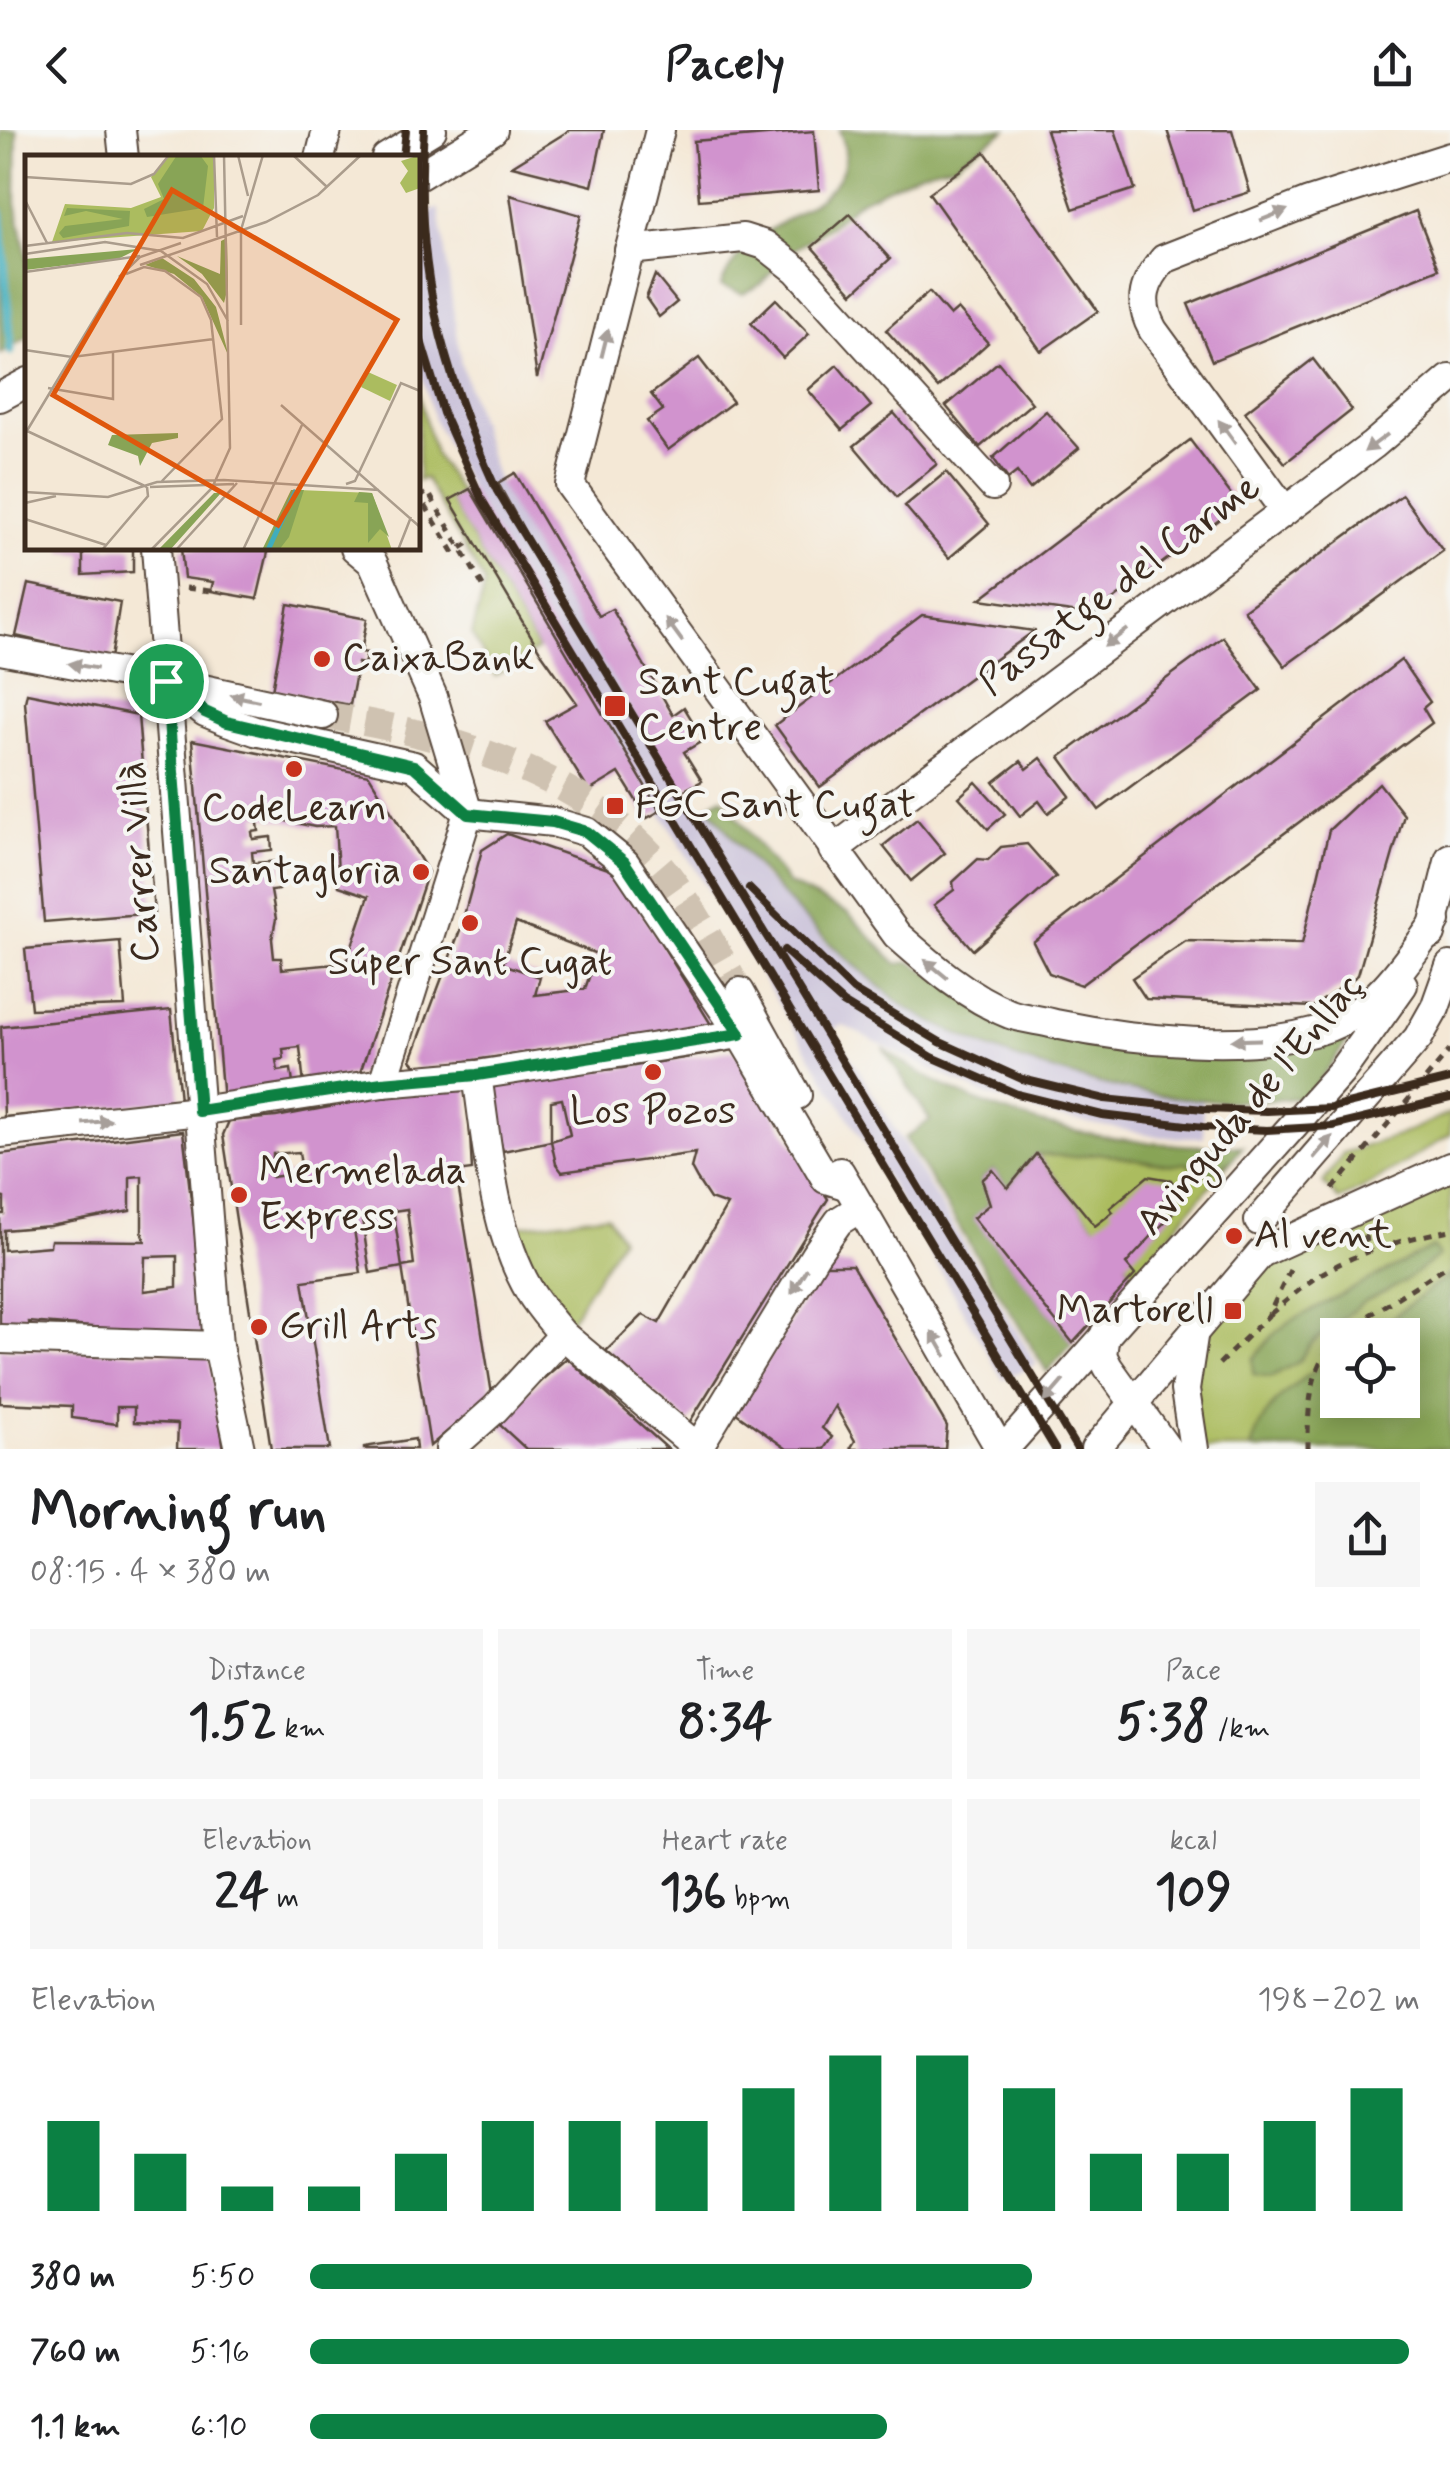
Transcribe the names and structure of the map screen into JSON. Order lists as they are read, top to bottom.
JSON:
{
  "streets": {
    "street": ["Passatge del Carme", "Carrer Villà", "Avinguda de l'Enllaç"]
  },
  "one_way": ["Passatge del Carme"],
  "places": {
    "other": [
      "CaixaBank",
      "CodeLearn",
      "Santagloria",
      "Súper Sant Cugat",
      "Los Pozos",
      "Mermelada Express",
      "Al vent",
      "Grill Arts"
    ],
    "transit": ["Sant Cugat Centre", "FGC Sant Cugat", "Martorell"]
  },
  "page": {
    "header": "Pacely",
    "heading": ["Morning run", "08:15 · 4 × 380 m"],
    "stats": [
      ["Distance", "1.52 km"],
      ["Time", "8:34"],
      ["Pace", "5:38 /km"],
      ["Elevation", "24 m"],
      ["Heart rate", "136 bpm"],
      ["kcal", "109"]
    ],
    "chart": ["Elevation", "198–202 m"],
    "list": [
      {
        "name": "380 m",
        "note": "5:50"
      },
      {
        "name": "760 m",
        "note": "5:16"
      },
      {
        "name": "1.1 km",
        "note": "6:10"
      }
    ]
  }
}
